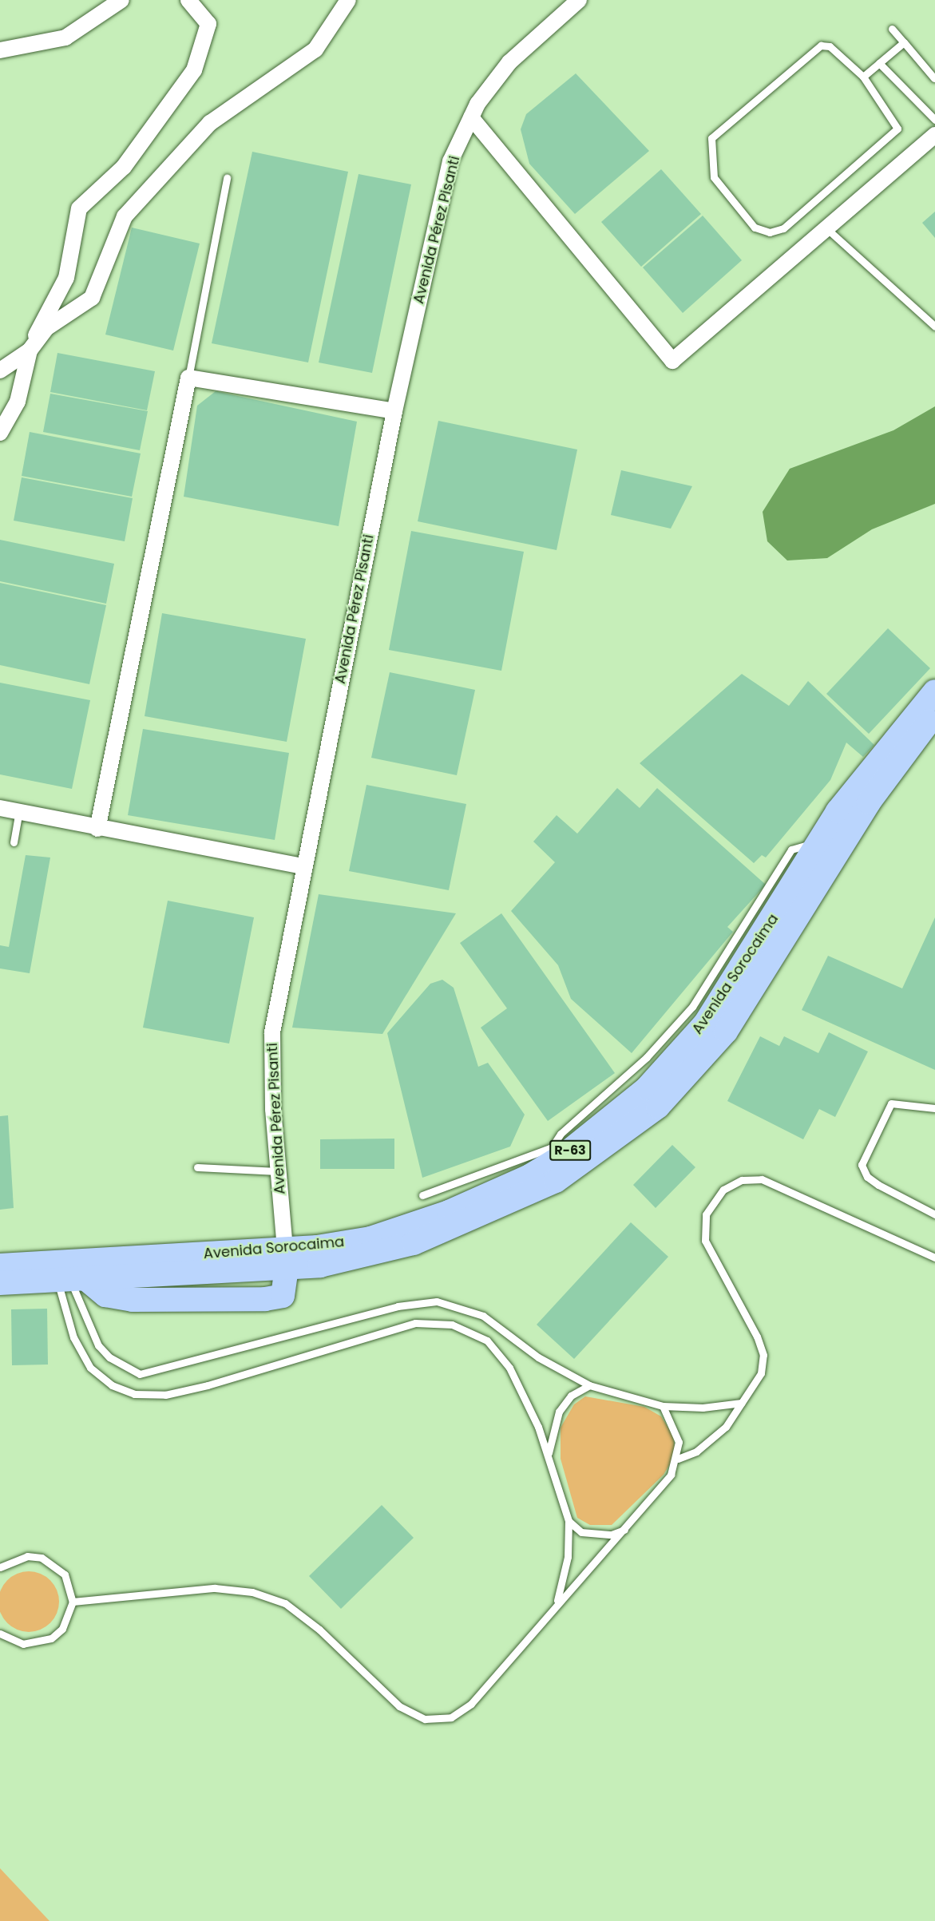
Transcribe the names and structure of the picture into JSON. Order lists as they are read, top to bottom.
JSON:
{
  "streets": {
    "main road": ["Avenida Sorocaima", "R-63"],
    "street": ["Avenida Pérez Pisanti"]
  },
  "crossings": [
    ["Avenida Pérez Pisanti", "Avenida Sorocaima"]
  ]
}
